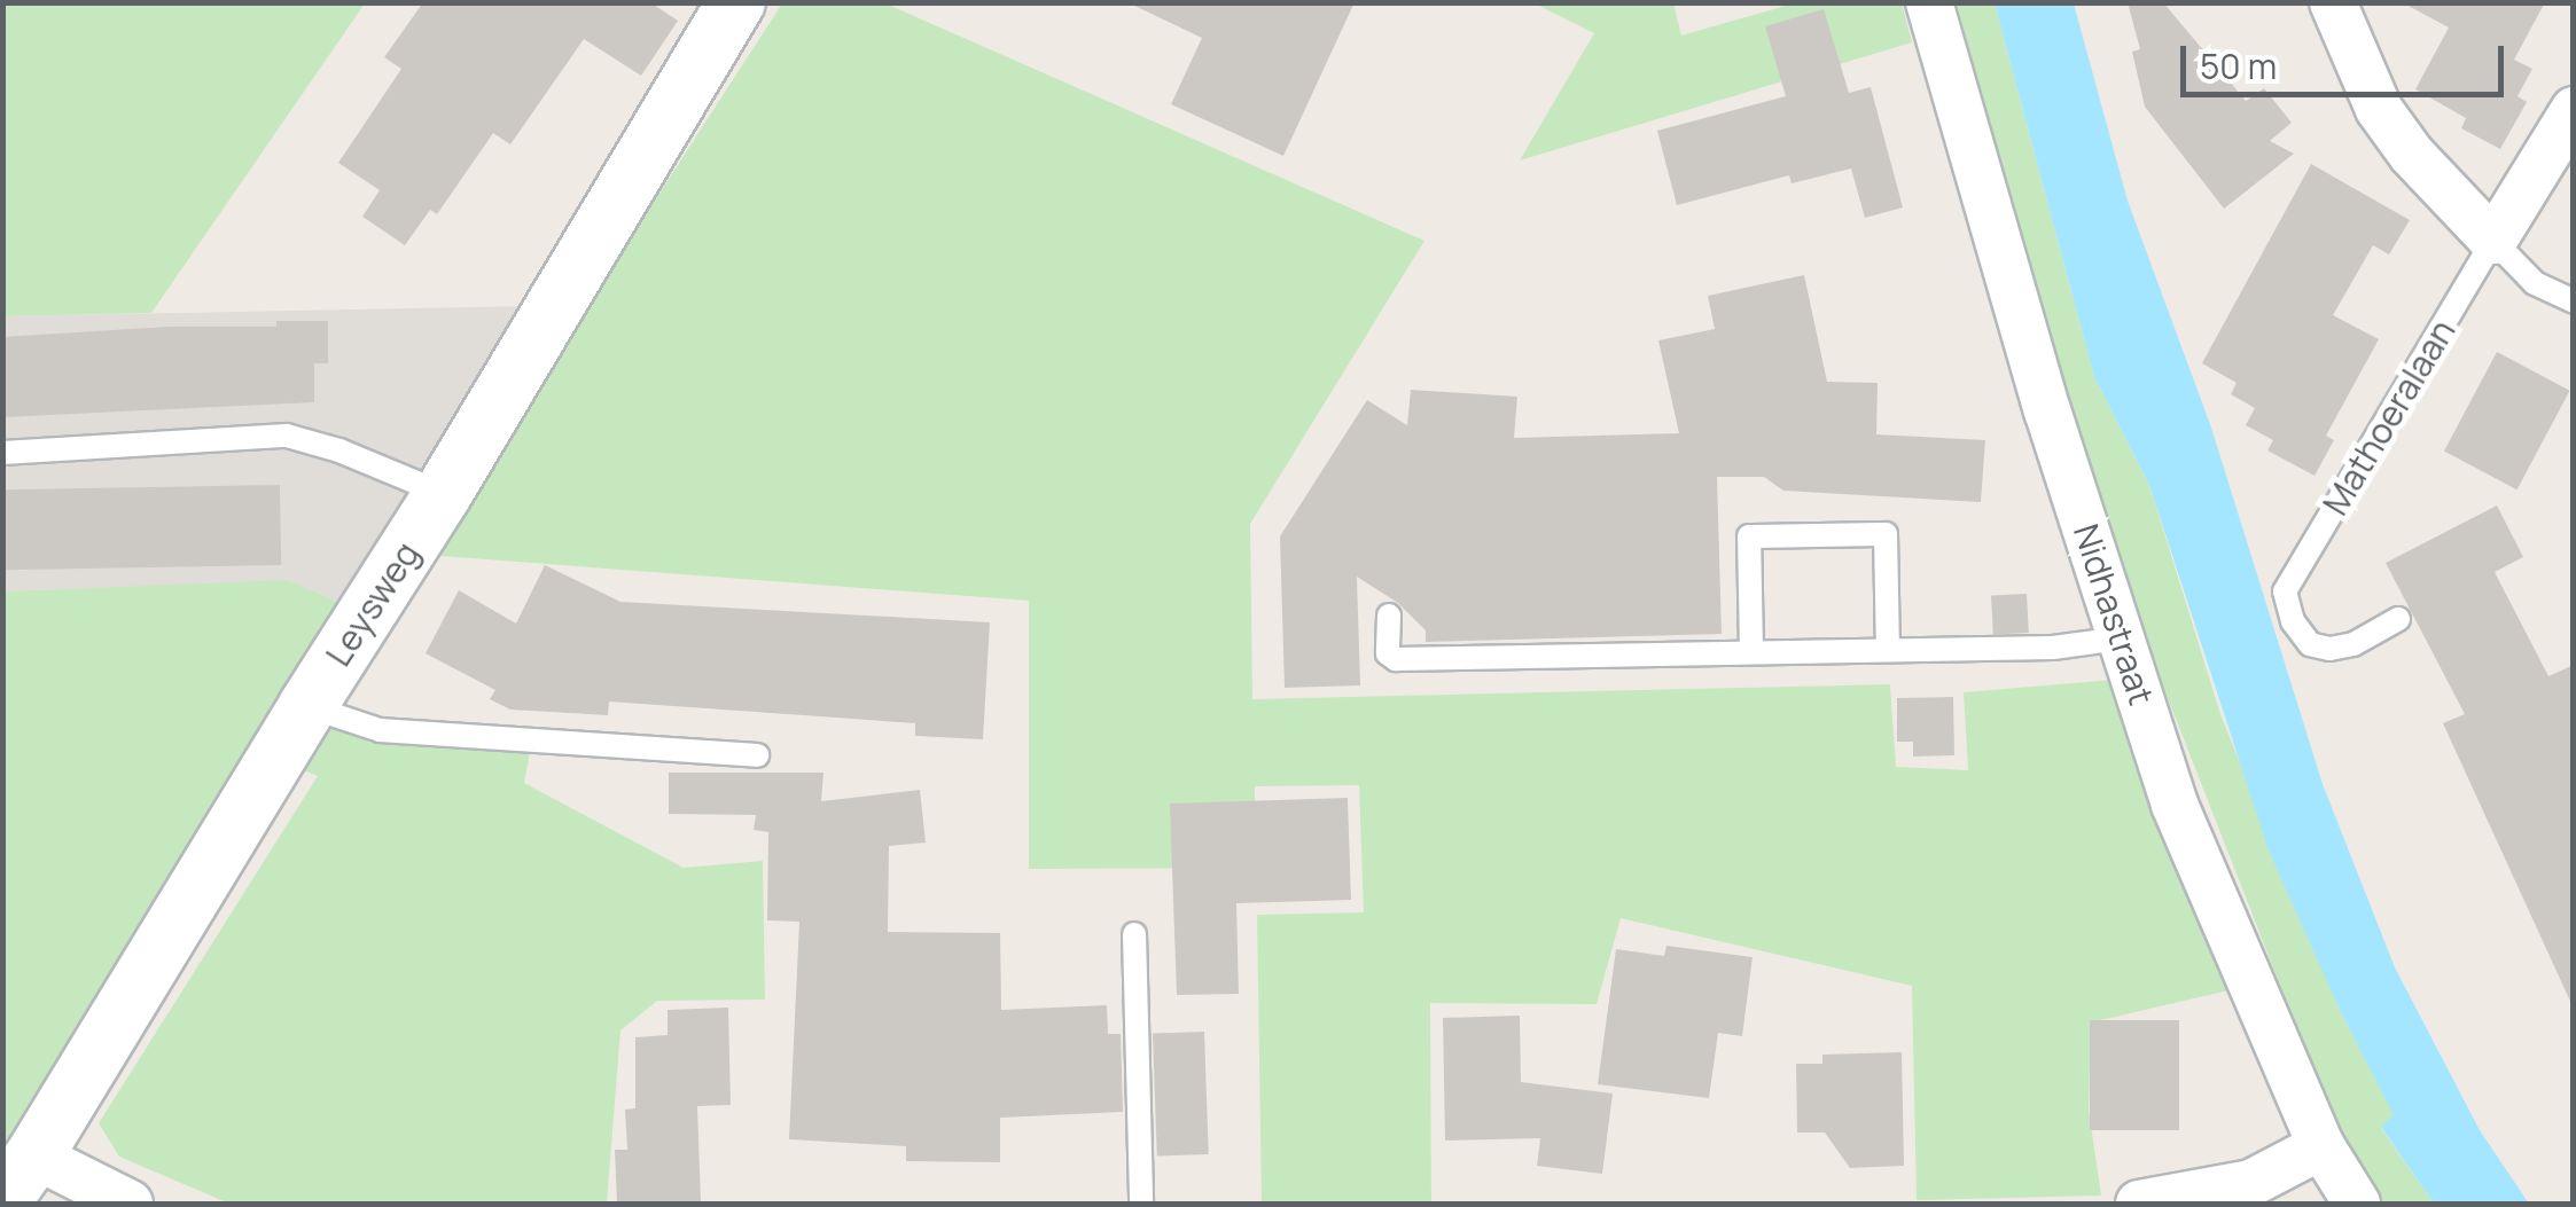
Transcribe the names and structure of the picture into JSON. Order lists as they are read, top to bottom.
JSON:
{
  "streets": {
    "street": ["Mathoeralaan", "Leysweg", "Nidhastraat"]
  },
  "scale_bar": "50 m"
}
